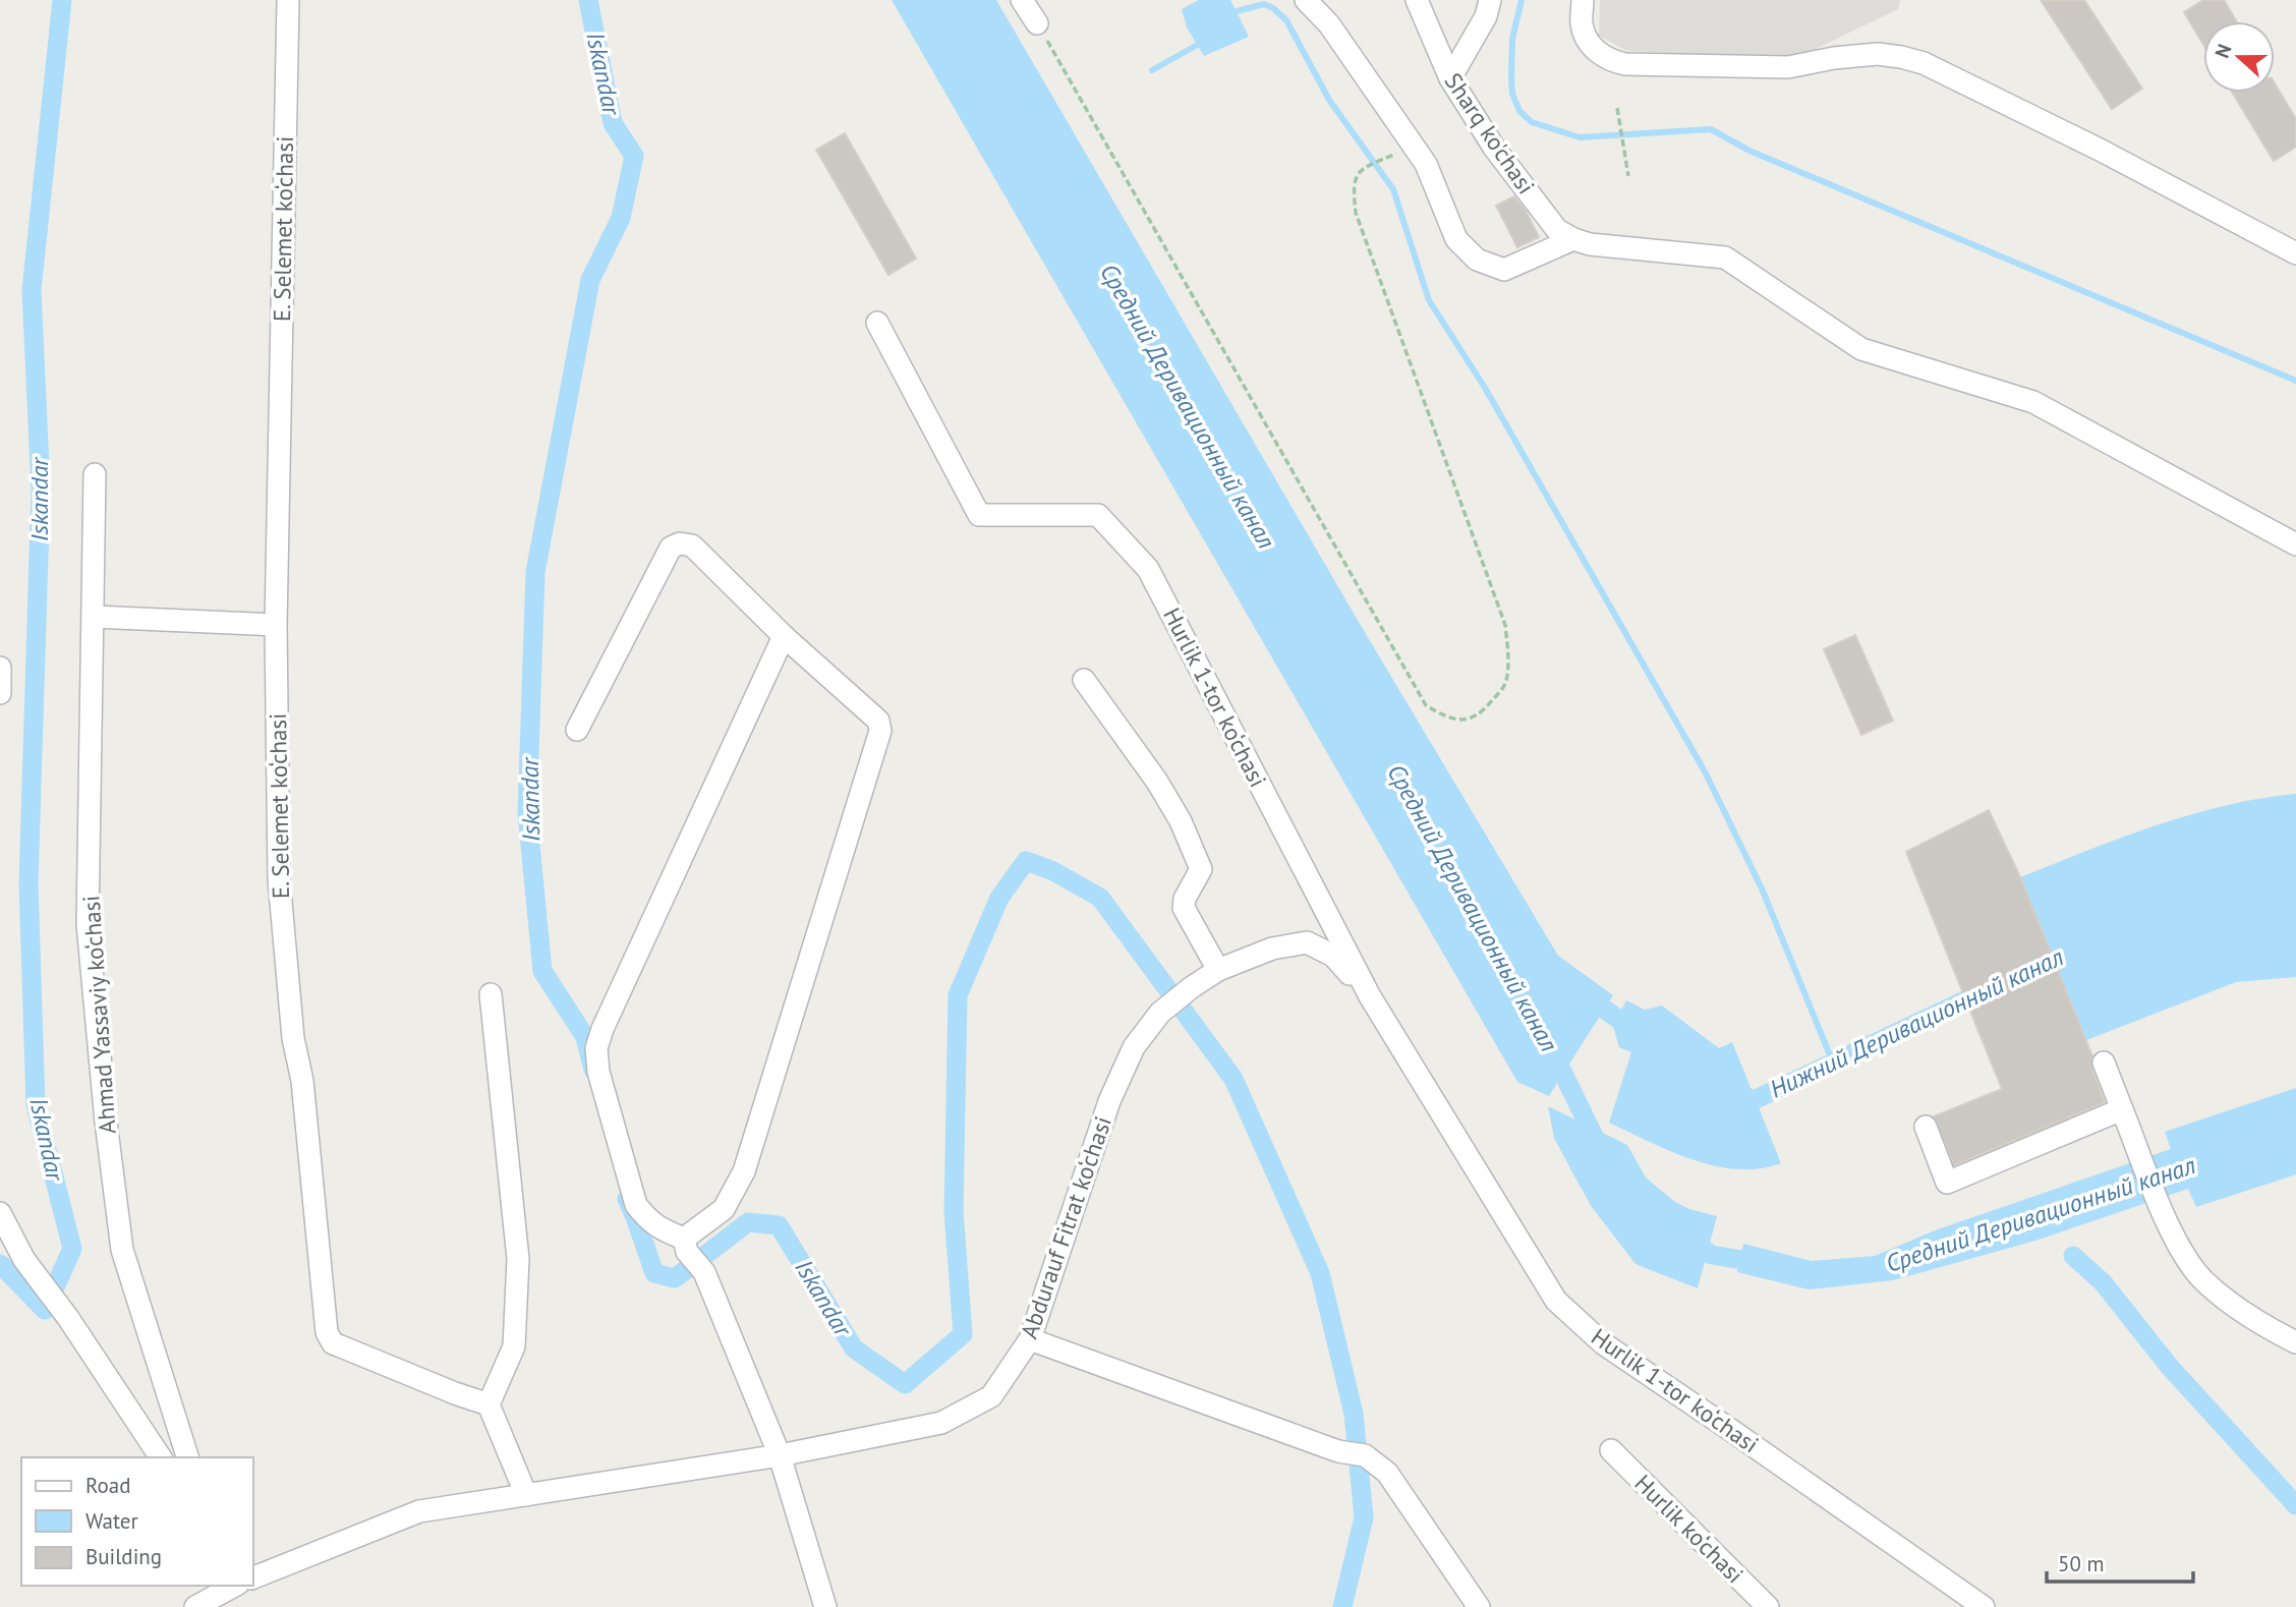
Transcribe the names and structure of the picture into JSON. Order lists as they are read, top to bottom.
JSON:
{
  "streets": {
    "street": [
      "Sharq ko'chasi",
      "E. Selemet ko‘chasi",
      "Hurlik 1-tor ko‘chasi",
      "Ahmad Yassaviy ko‘chasi",
      "Abdurauf Fitrat ko‘chasi",
      "Hurlik ko‘chasi"
    ]
  },
  "crossings": [
    ["Hurlik 1-tor ko‘chasi", "Abdurauf Fitrat ko‘chasi"]
  ],
  "water": ["Iskandar", "Средний Деривационный канал", "Нижний Деривационный канал"],
  "legend": ["Road", "Water", "Building"],
  "scale_bar": "50 m",
  "north": "left"
}
